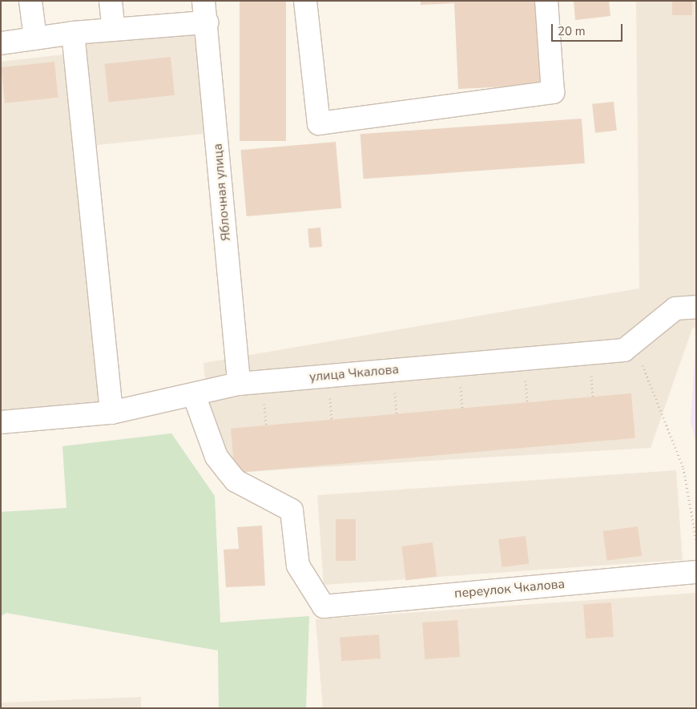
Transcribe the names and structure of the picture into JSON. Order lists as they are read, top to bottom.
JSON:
{
  "streets": {
    "street": ["Яблочная улица", "улица Чкалова", "переулок Чкалова"]
  },
  "crossings": [
    ["Яблочная улица", "улица Чкалова"],
    ["улица Чкалова", "переулок Чкалова"]
  ],
  "scale_bar": "20 m"
}
